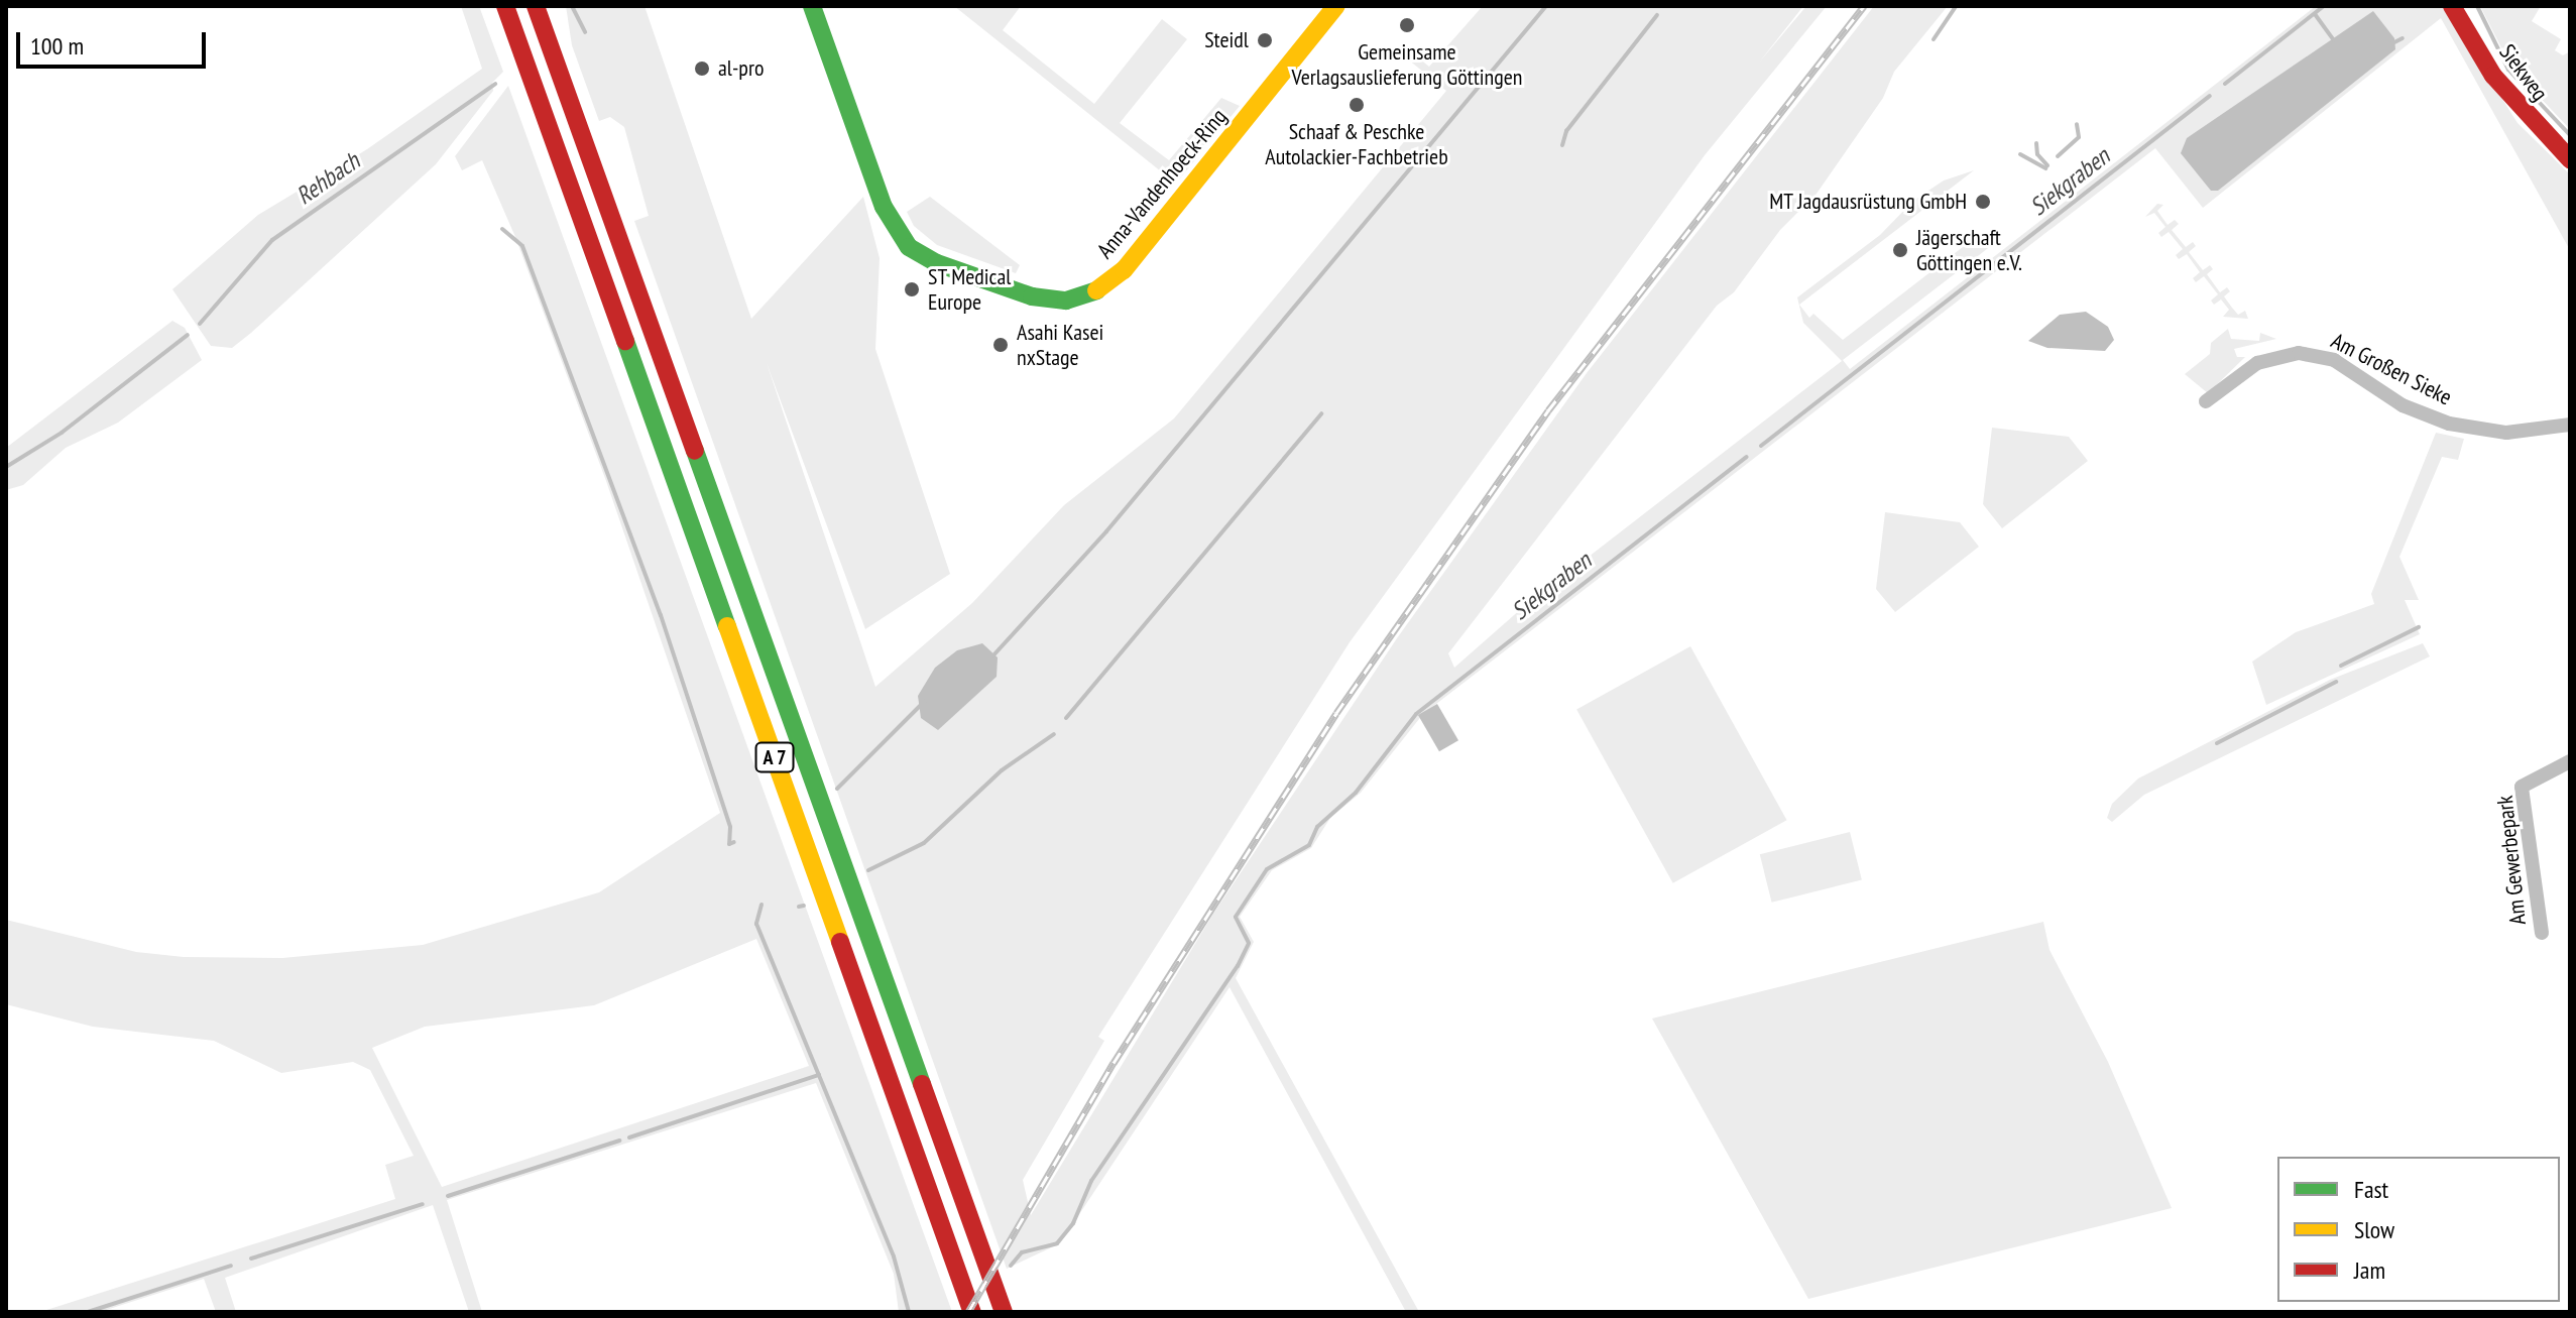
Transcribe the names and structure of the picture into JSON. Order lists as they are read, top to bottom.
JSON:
{
  "streets": {
    "main road": ["Siekweg", "Anna-Vandenhoeck-Ring", "A 7"],
    "street": ["Am Großen Sieke", "Am Gewerbepark"]
  },
  "water": ["Rehbach", "Siekgraben"],
  "places": [
    "Gemeinsame Verlagsauslieferung Göttingen",
    "Steidl",
    "al-pro",
    "Schaaf & Peschke Autolackier-Fachbetrieb",
    "MT Jagdausrüstung GmbH",
    "Jägerschaft Göttingen e.V.",
    "ST Medical Europe",
    "Asahi Kasei nxStage"
  ],
  "legend": ["Fast", "Slow", "Jam"],
  "scale_bar": "100 m"
}
